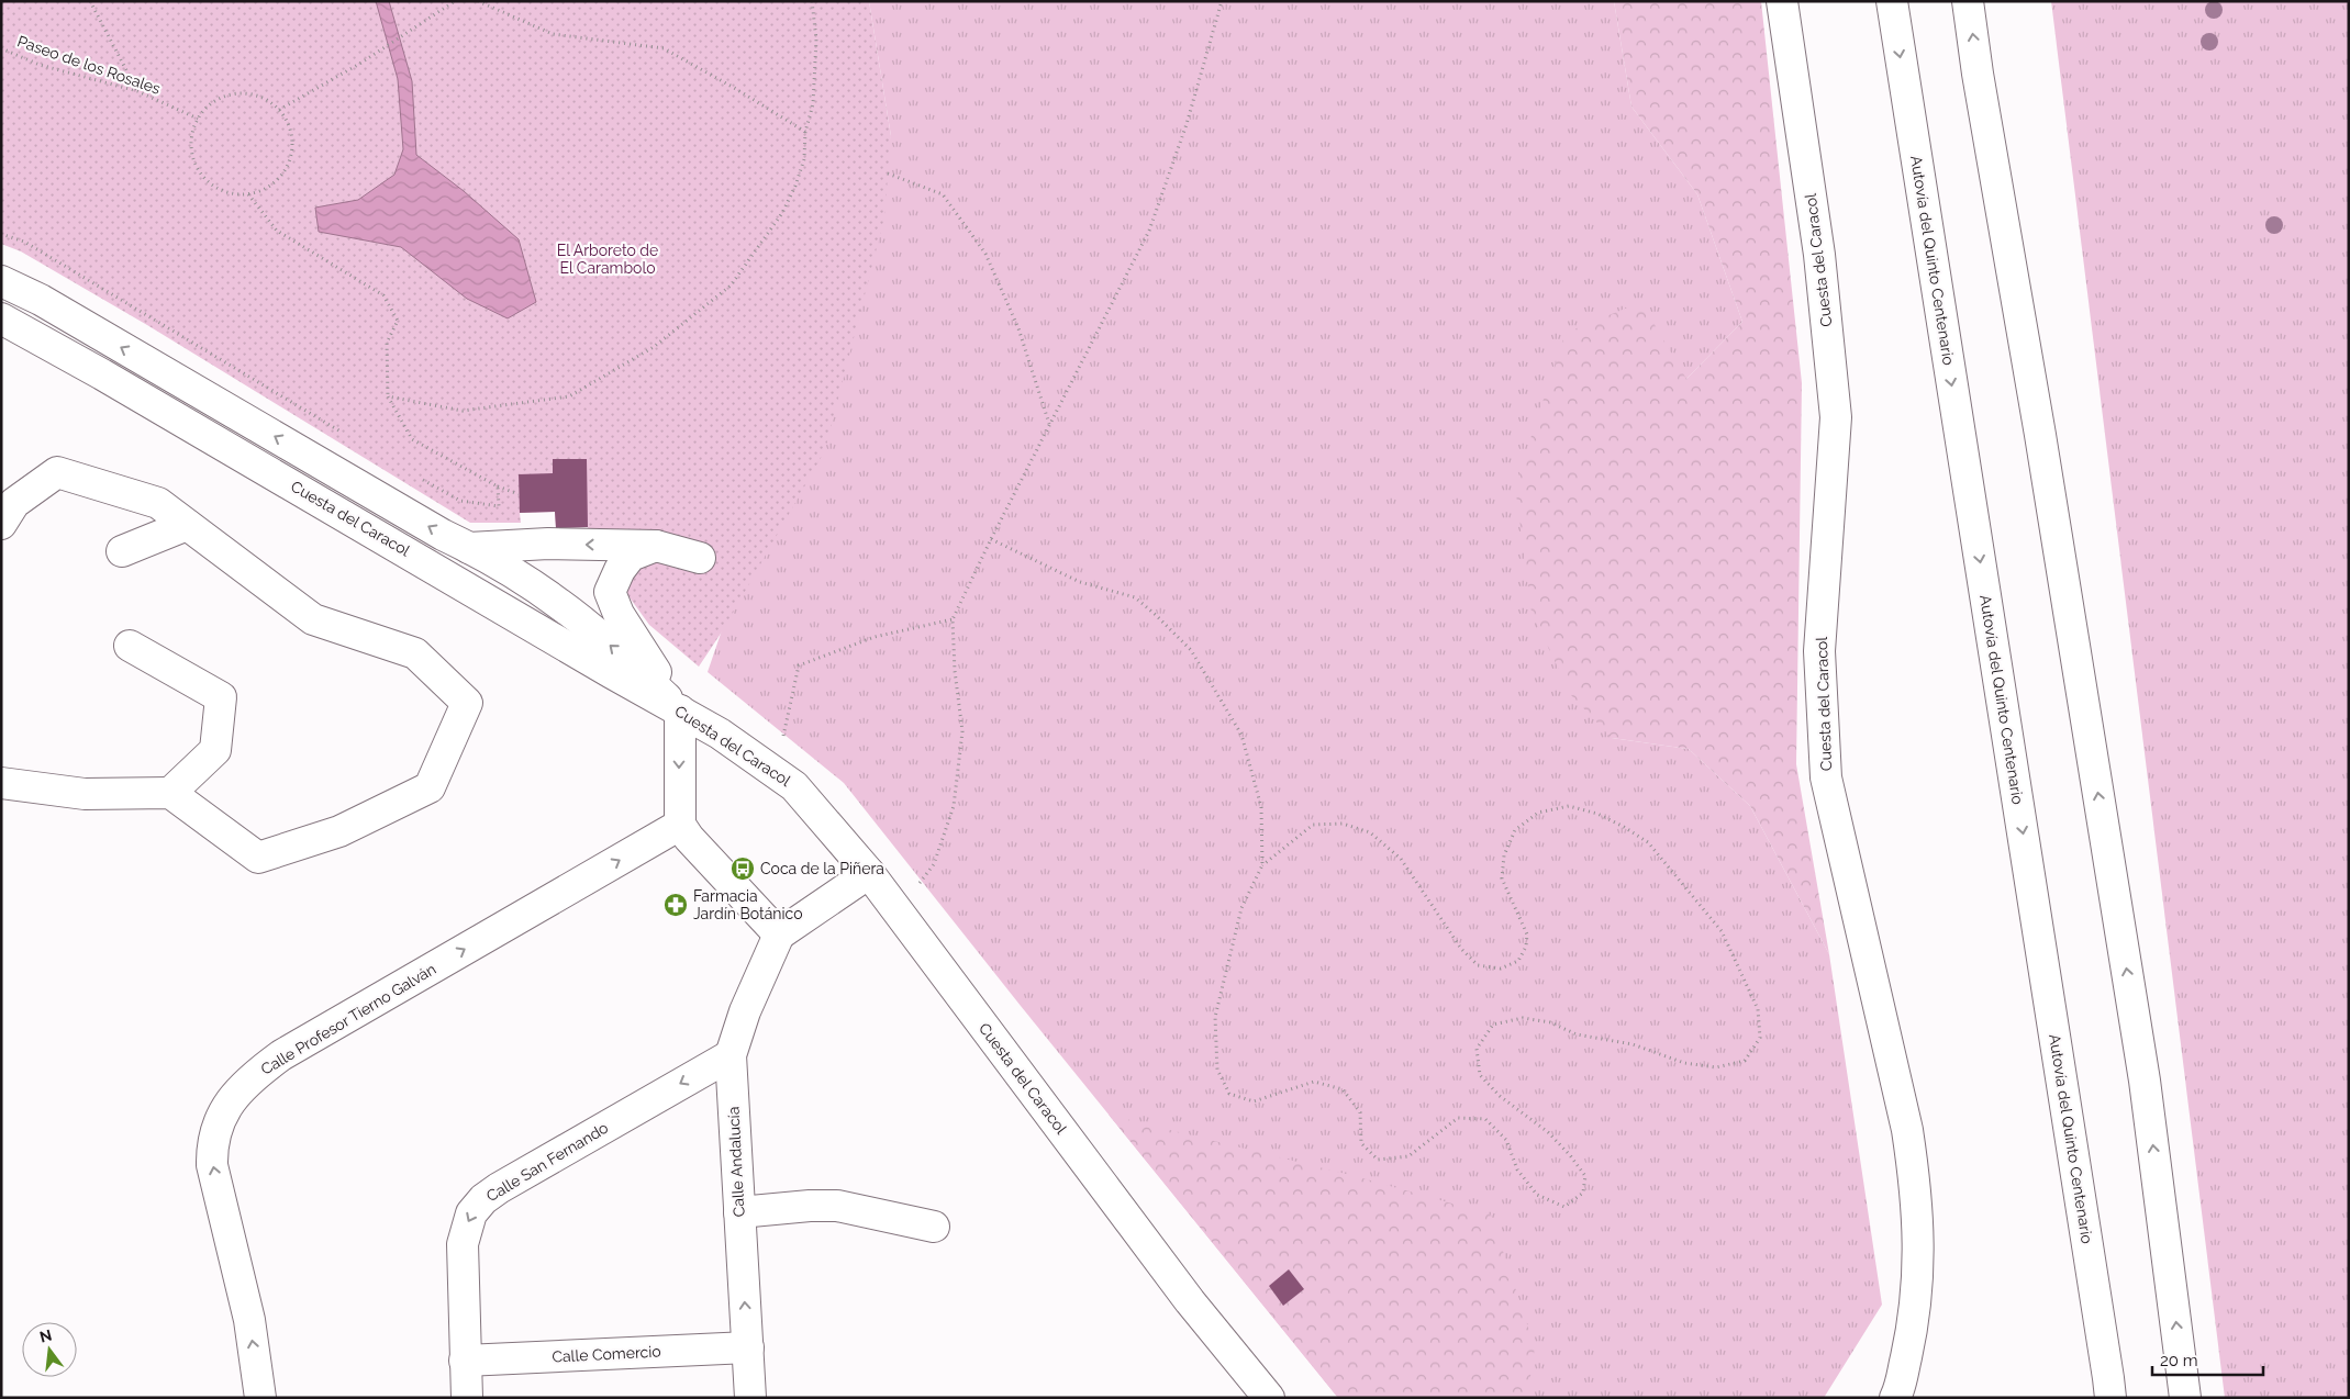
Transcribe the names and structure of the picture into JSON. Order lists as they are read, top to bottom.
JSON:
{
  "streets": {
    "main road": [
      "Cuesta del Caracol",
      "Autovía del Quinto Centenario",
      "Calle Profesor Tierno Galván",
      "Calle San Fernando",
      "Calle Andalucía",
      "Calle Comercio"
    ],
    "path": ["Paseo de los Rosales"]
  },
  "crossings": [
    ["Calle San Fernando", "Calle Andalucía"],
    ["Calle San Fernando", "Calle Comercio"],
    ["Calle Andalucía", "Calle Comercio"]
  ],
  "one_way": ["Calle Profesor Tierno Galván", "Calle San Fernando"],
  "parks": ["El Arboreto de El Carambolo"],
  "places": {
    "bus stop": ["Coca de la Piñera"],
    "pharmacy": ["Farmacia Jardín Botánico"]
  },
  "scale_bar": "20 m",
  "north": "top"
}
